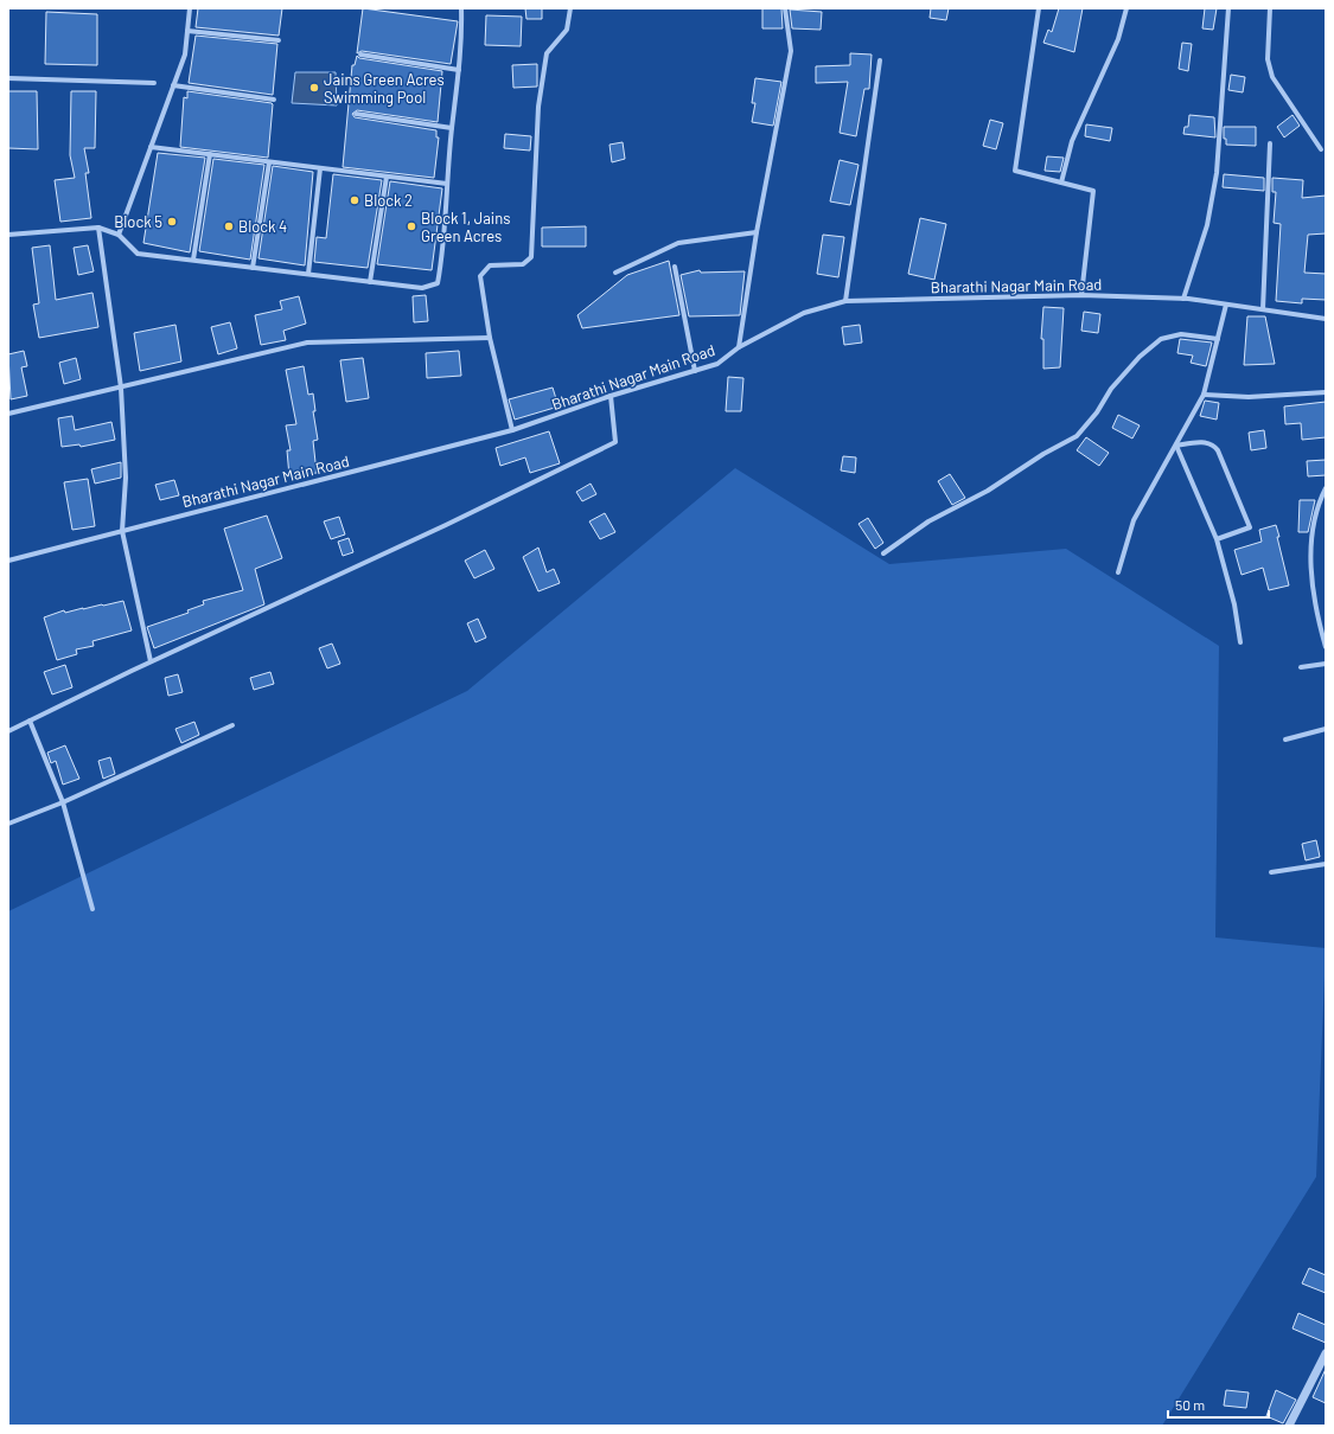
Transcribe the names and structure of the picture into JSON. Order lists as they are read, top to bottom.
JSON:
{
  "streets": {
    "street": ["Bharathi Nagar Main Road"]
  },
  "places": [
    "Jains Green Acres Swimming Pool",
    "Block 2",
    "Block 5",
    "Block 4",
    "Block 1, Jains Green Acres"
  ],
  "scale_bar": "50 m"
}
